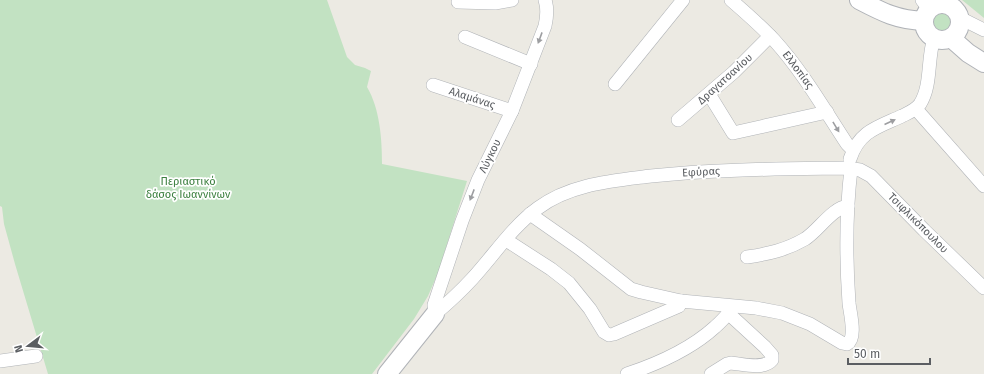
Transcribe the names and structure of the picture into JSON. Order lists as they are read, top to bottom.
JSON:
{
  "streets": {
    "street": [
      "Ελλοπίας",
      "Δραγατσανίου",
      "Αλαμάνας",
      "Λύγκου",
      "Εφύρας",
      "Τσιφλικόπουλου"
    ]
  },
  "crossings": [
    ["Ελλοπίας", "Δραγατσανίου"],
    ["Αλαμάνας", "Λύγκου"],
    ["Λύγκου", "Εφύρας"],
    ["Εφύρας", "Τσιφλικόπουλου"]
  ],
  "one_way": ["Λύγκου"],
  "parks": ["Περιαστικό δάσος Ιωαννίνων"],
  "scale_bar": "50 m",
  "north": "left"
}
